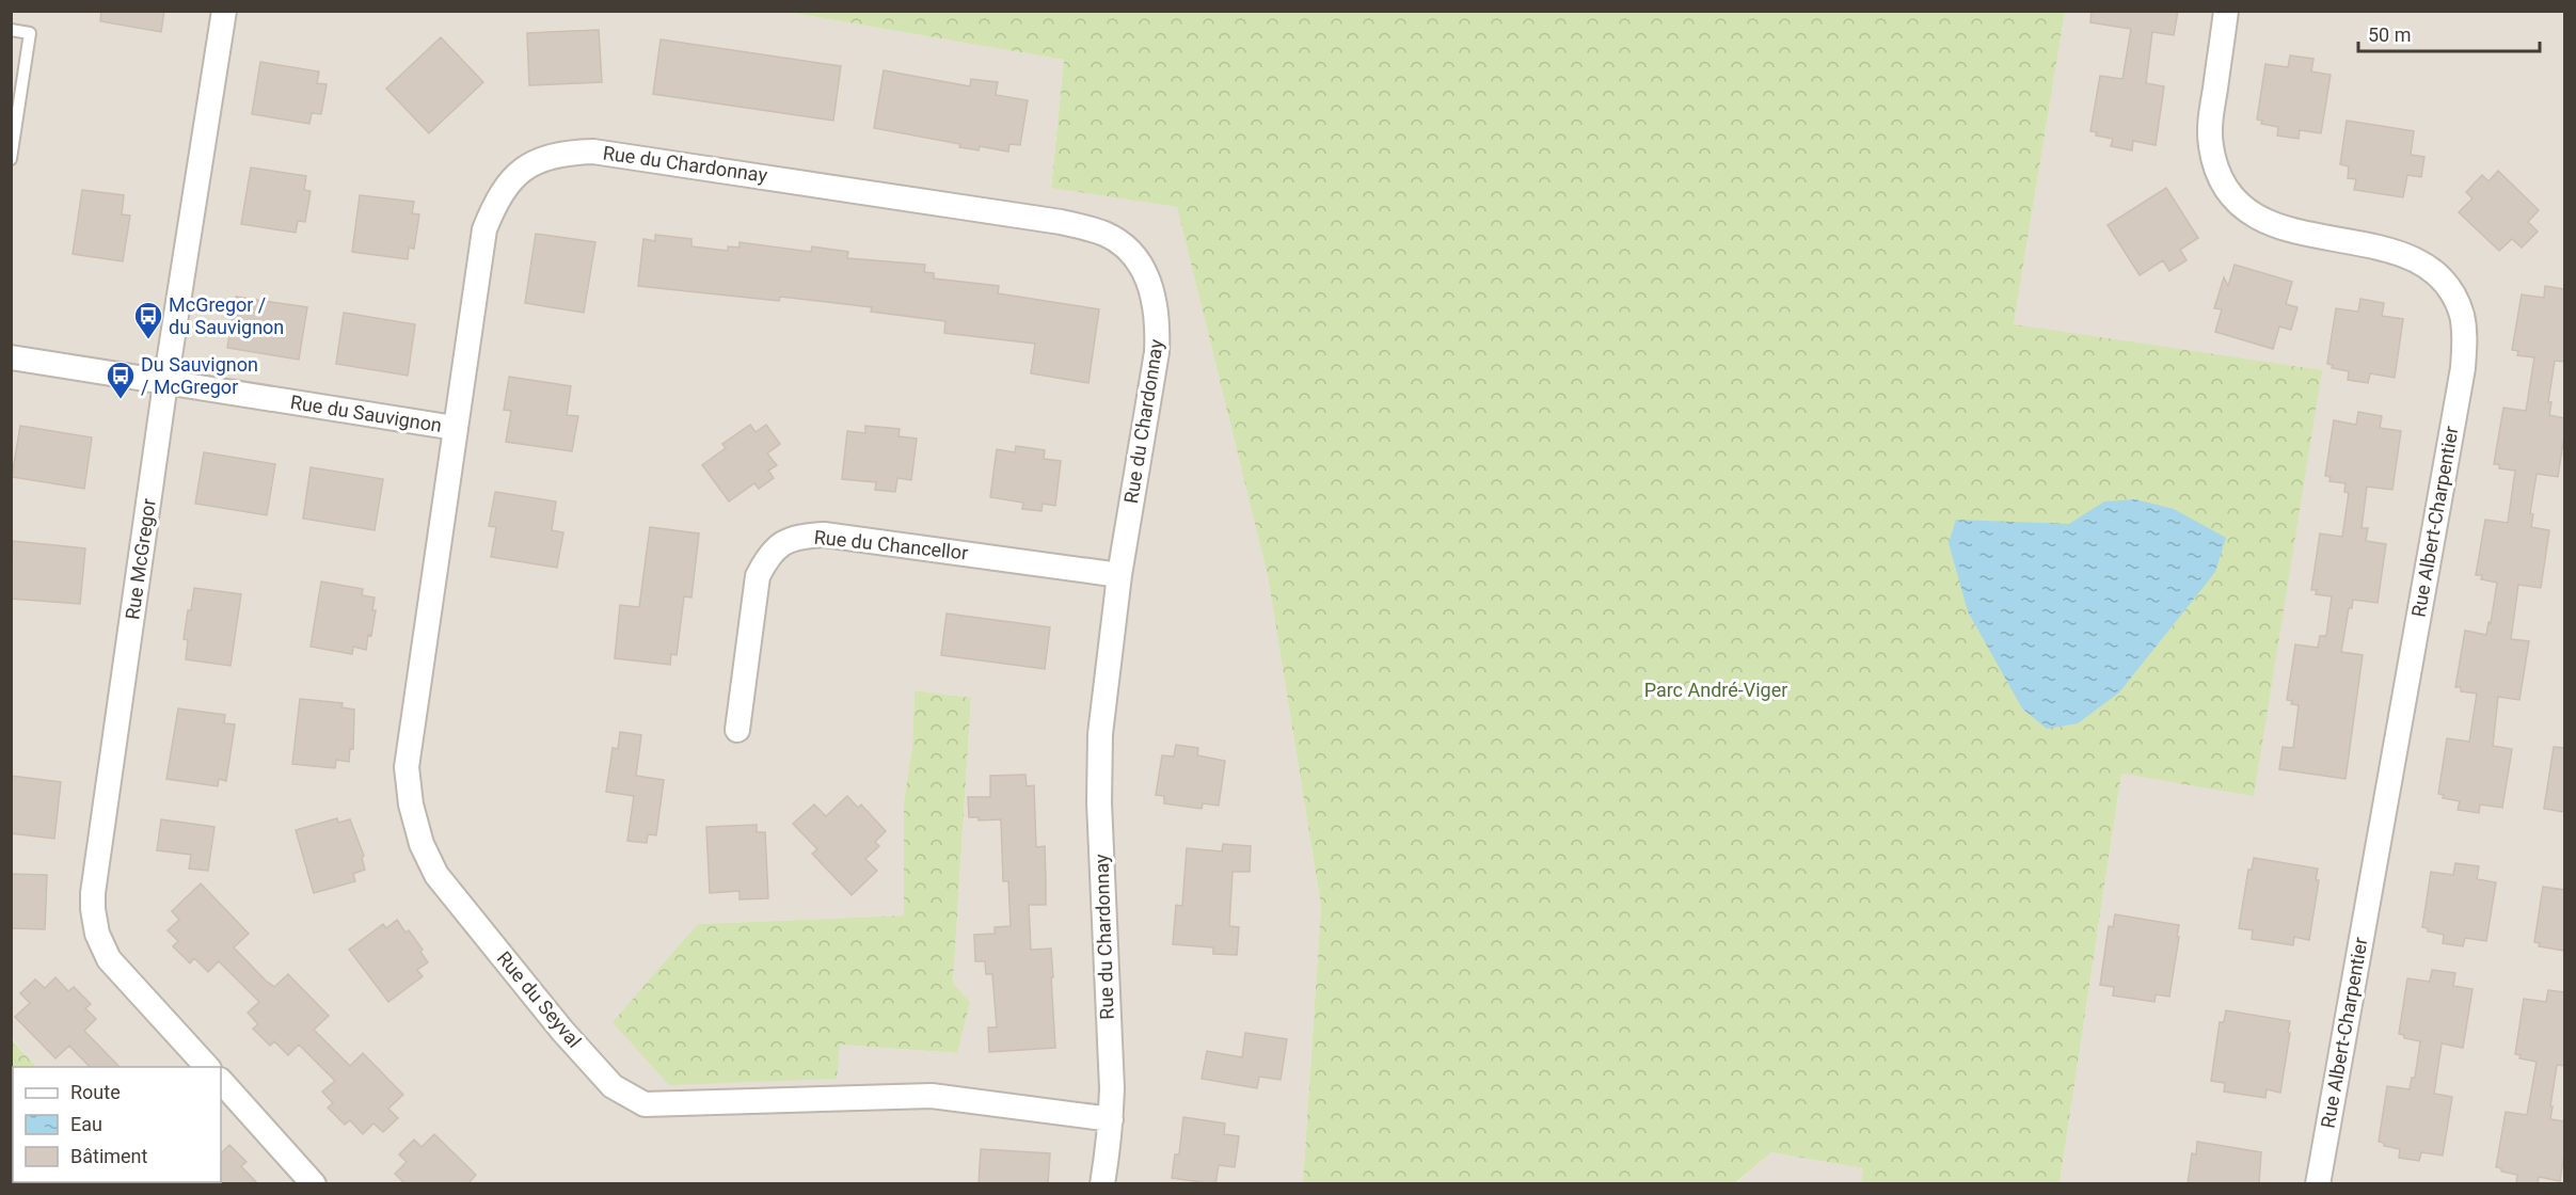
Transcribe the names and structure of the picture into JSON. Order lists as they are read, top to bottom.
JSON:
{
  "streets": {
    "street": [
      "Rue du Chardonnay",
      "Rue du Sauvignon",
      "Rue Albert-Charpentier",
      "Rue du Chancellor",
      "Rue McGregor",
      "Rue du Seyval"
    ]
  },
  "crossings": [
    ["Rue du Chardonnay", "Rue du Sauvignon"],
    ["Rue du Chardonnay", "Rue du Chancellor"],
    ["Rue du Chardonnay", "Rue du Seyval"],
    ["Rue du Sauvignon", "Rue McGregor"],
    ["Rue du Sauvignon", "Rue du Seyval"]
  ],
  "parks": ["Parc André-Viger"],
  "places": {
    "bus stop": ["McGregor / du Sauvignon", "Du Sauvignon / McGregor"]
  },
  "legend": ["Route", "Eau", "Bâtiment"],
  "scale_bar": "50 m"
}
